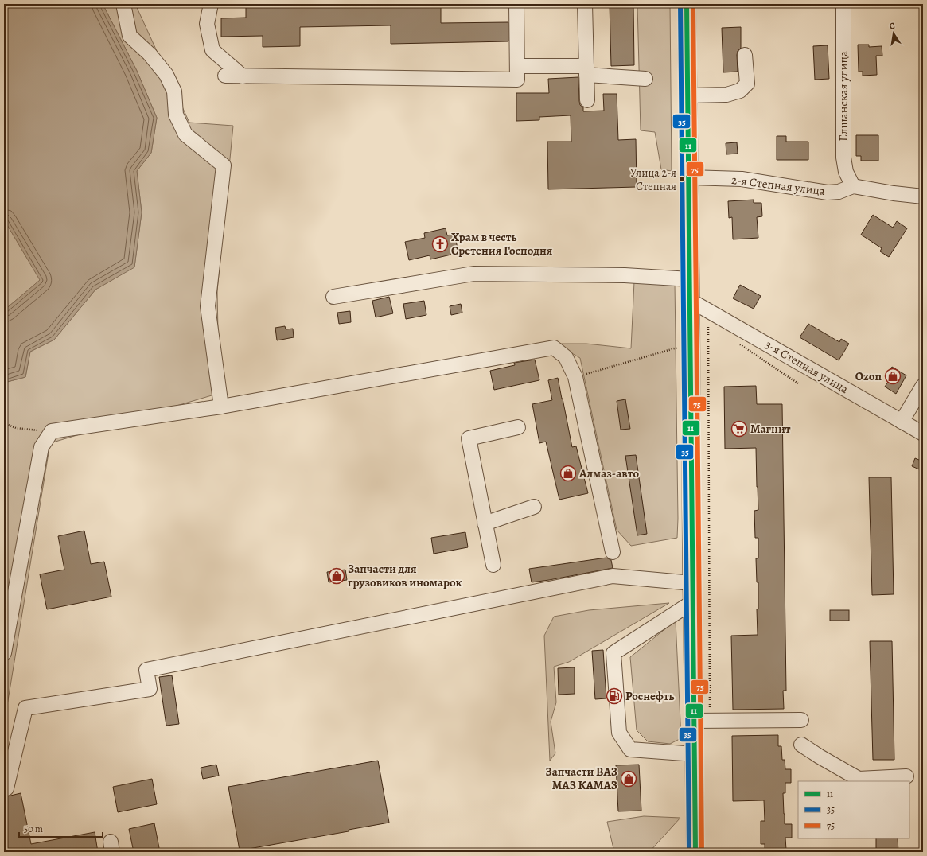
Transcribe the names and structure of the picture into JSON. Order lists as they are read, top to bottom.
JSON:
{
  "streets": {
    "street": ["Елшанская улица", "2-я Степная улица", "3-я Степная улица"]
  },
  "crossings": [
    ["Елшанская улица", "2-я Степная улица"]
  ],
  "places": {
    "other": ["Улица 2-я Степная"],
    "church": ["Храм в честь Сретения Господня"],
    "shop": [
      "Ozon",
      "Алмаз-авто",
      "Запчасти для грузовиков иномарок",
      "Запчасти ВАЗ МАЗ КАМАЗ"
    ],
    "supermarket": ["Магнит"],
    "fuel station": ["Роснефть"]
  },
  "lines": ["transit line 11", "transit line 35", "transit line 75"],
  "legend": ["11", "35", "75"],
  "scale_bar": "50 m",
  "north": "top"
}
